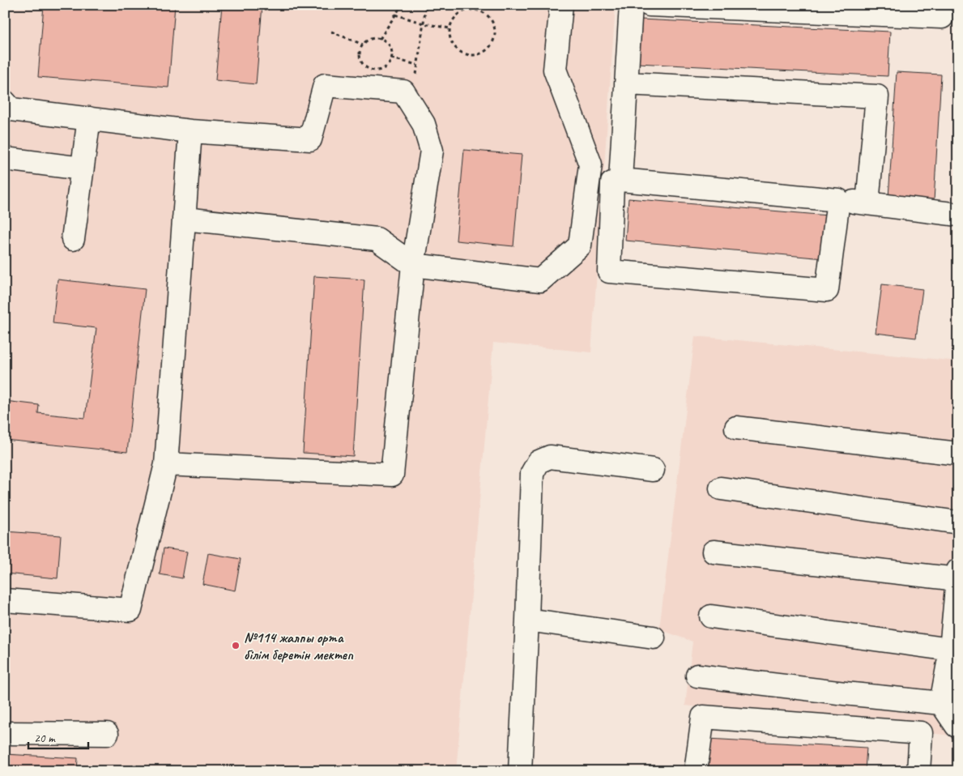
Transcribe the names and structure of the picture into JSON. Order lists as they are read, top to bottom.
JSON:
{
  "places": ["№114 жалпы орта білім беретін мектеп"],
  "scale_bar": "20 m"
}
